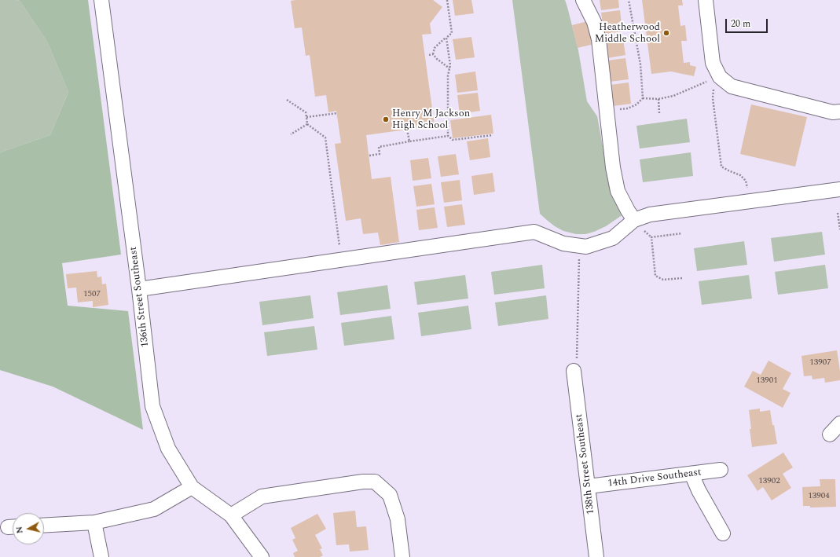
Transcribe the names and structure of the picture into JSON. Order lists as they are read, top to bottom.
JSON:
{
  "streets": {
    "street": ["136th Street Southeast", "138th Street Southeast", "14th Drive Southeast"]
  },
  "crossings": [
    ["138th Street Southeast", "14th Drive Southeast"]
  ],
  "places": ["Heatherwood Middle School", "Henry M Jackson High School"],
  "house_numbers": [
    "1507",
    "13907",
    "13901",
    "13902",
    "13904"
  ],
  "scale_bar": "20 m",
  "north": "left"
}
